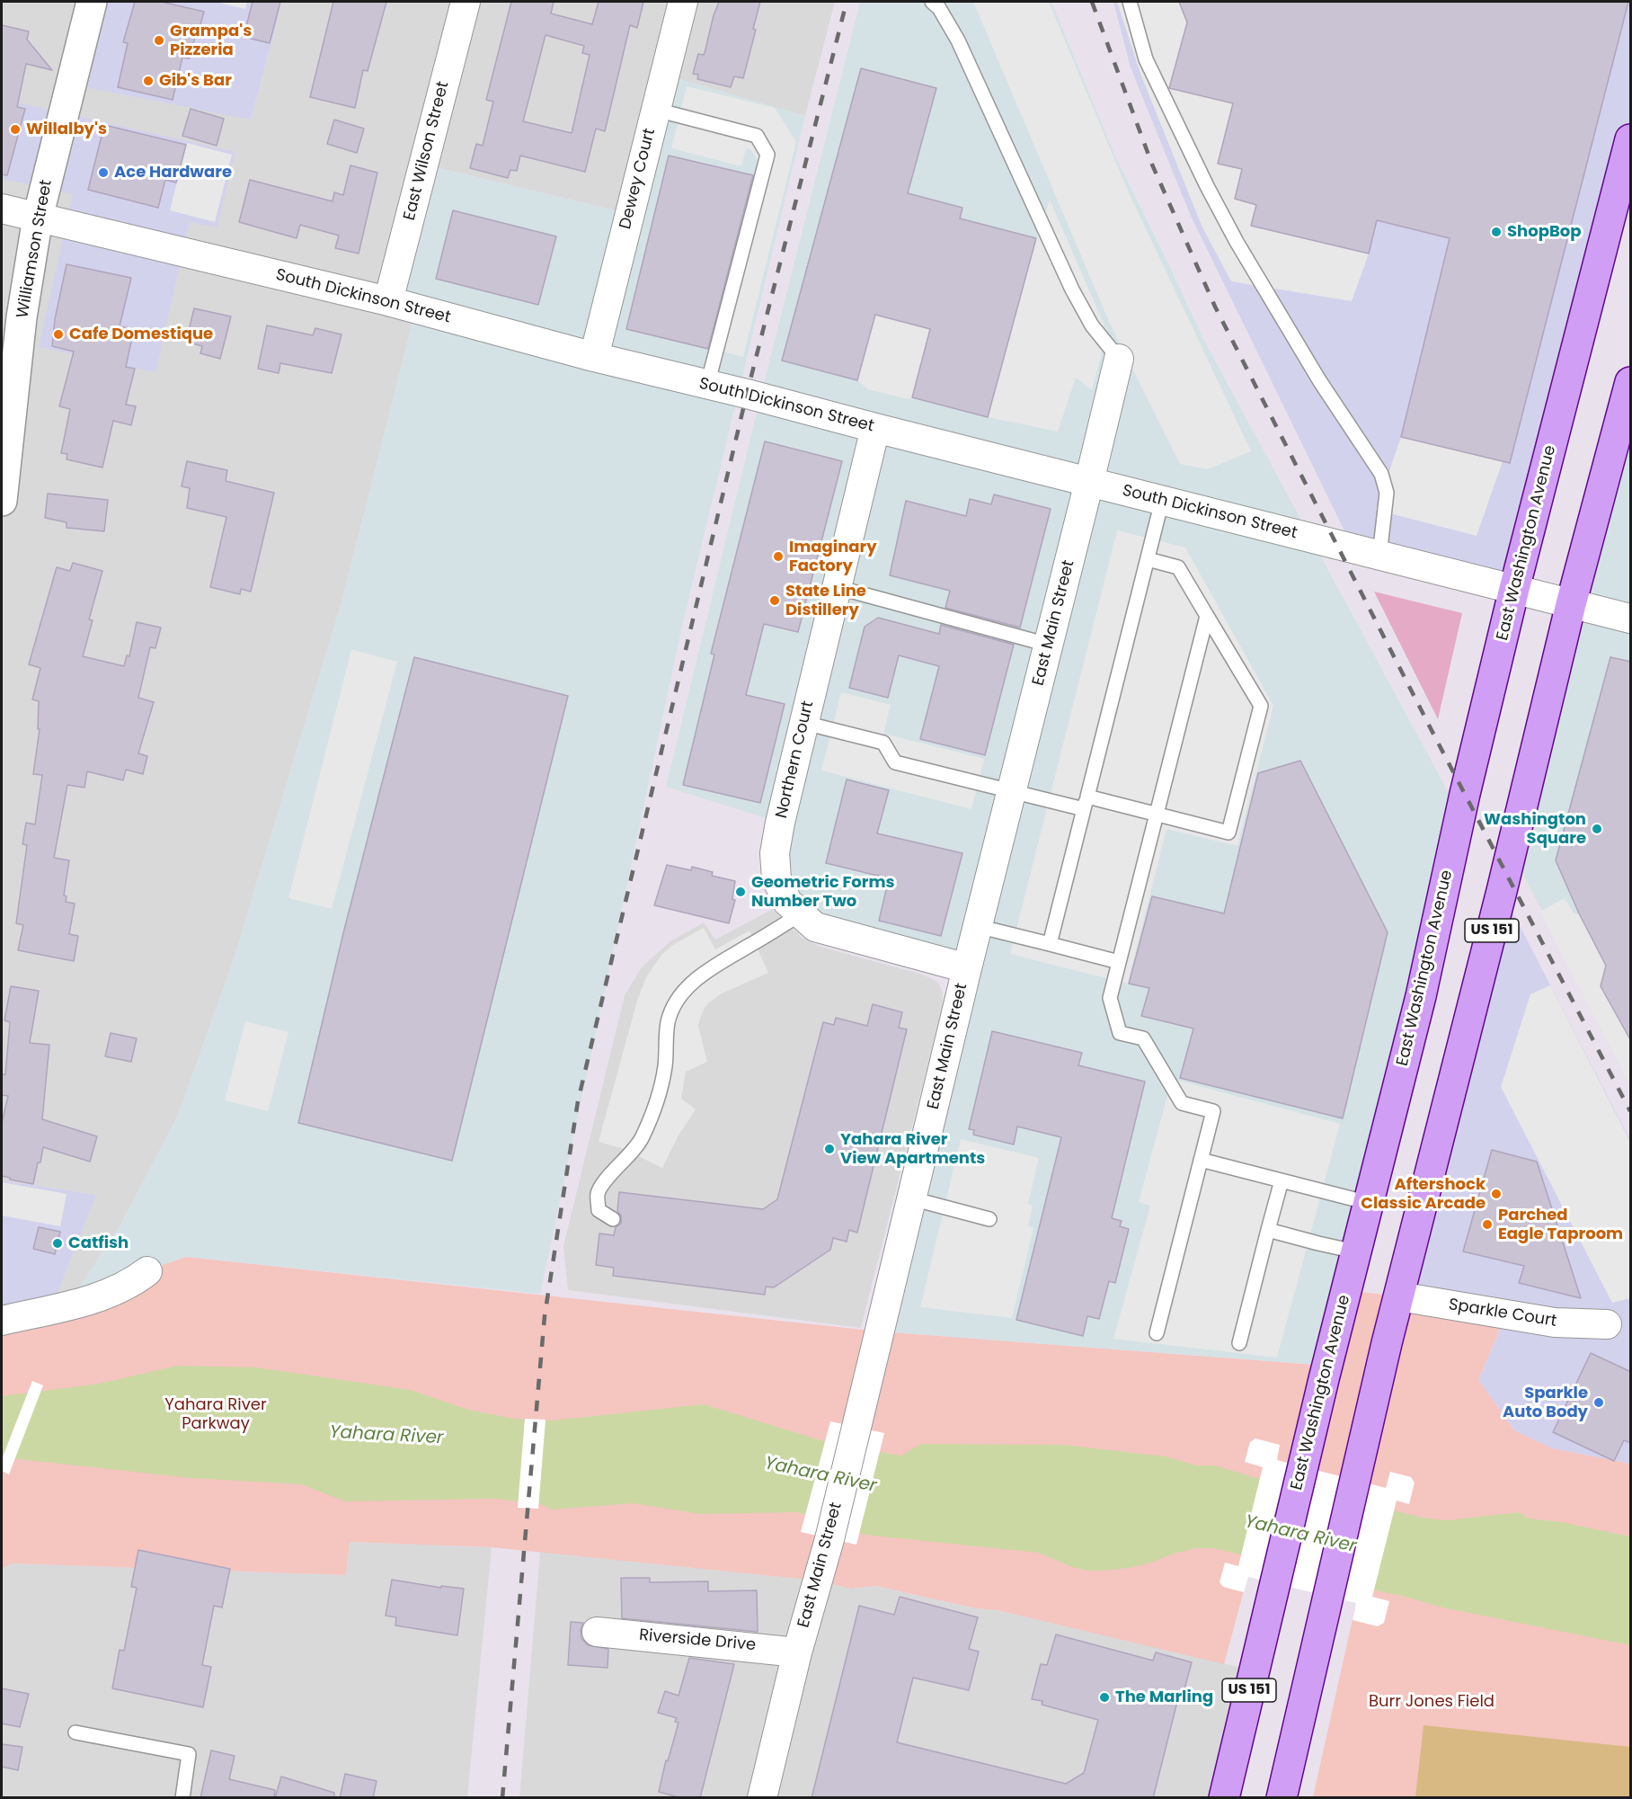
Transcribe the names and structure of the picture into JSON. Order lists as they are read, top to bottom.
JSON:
{
  "streets": {
    "main road": ["East Washington Avenue", "US 151"],
    "street": [
      "East Wilson Street",
      "Dewey Court",
      "Williamson Street",
      "South Dickinson Street",
      "East Main Street",
      "Northern Court",
      "Sparkle Court",
      "Riverside Drive"
    ]
  },
  "crossings": [
    ["East Wilson Street", "South Dickinson Street"],
    ["Dewey Court", "South Dickinson Street"],
    ["Williamson Street", "South Dickinson Street"],
    ["South Dickinson Street", "East Washington Avenue"],
    ["South Dickinson Street", "East Main Street"],
    ["South Dickinson Street", "Northern Court"],
    ["South Dickinson Street", "US 151"],
    ["East Main Street", "Northern Court"],
    ["East Main Street", "Riverside Drive"],
    ["US 151", "Sparkle Court"]
  ],
  "water": ["Yahara River"],
  "parks": ["Yahara River Parkway", "Burr Jones Field"],
  "places": [
    "Grampa's Pizzeria",
    "Gib's Bar",
    "Willalby's",
    "Ace Hardware",
    "ShopBop",
    "Cafe Domestique",
    "Imaginary Factory",
    "State Line Distillery",
    "Washington Square",
    "Geometric Forms Number Two",
    "Yahara River View Apartments",
    "Aftershock Classic Arcade",
    "Parched Eagle Taproom",
    "Catfish",
    "Sparkle Auto Body",
    "The Marling"
  ]
}
